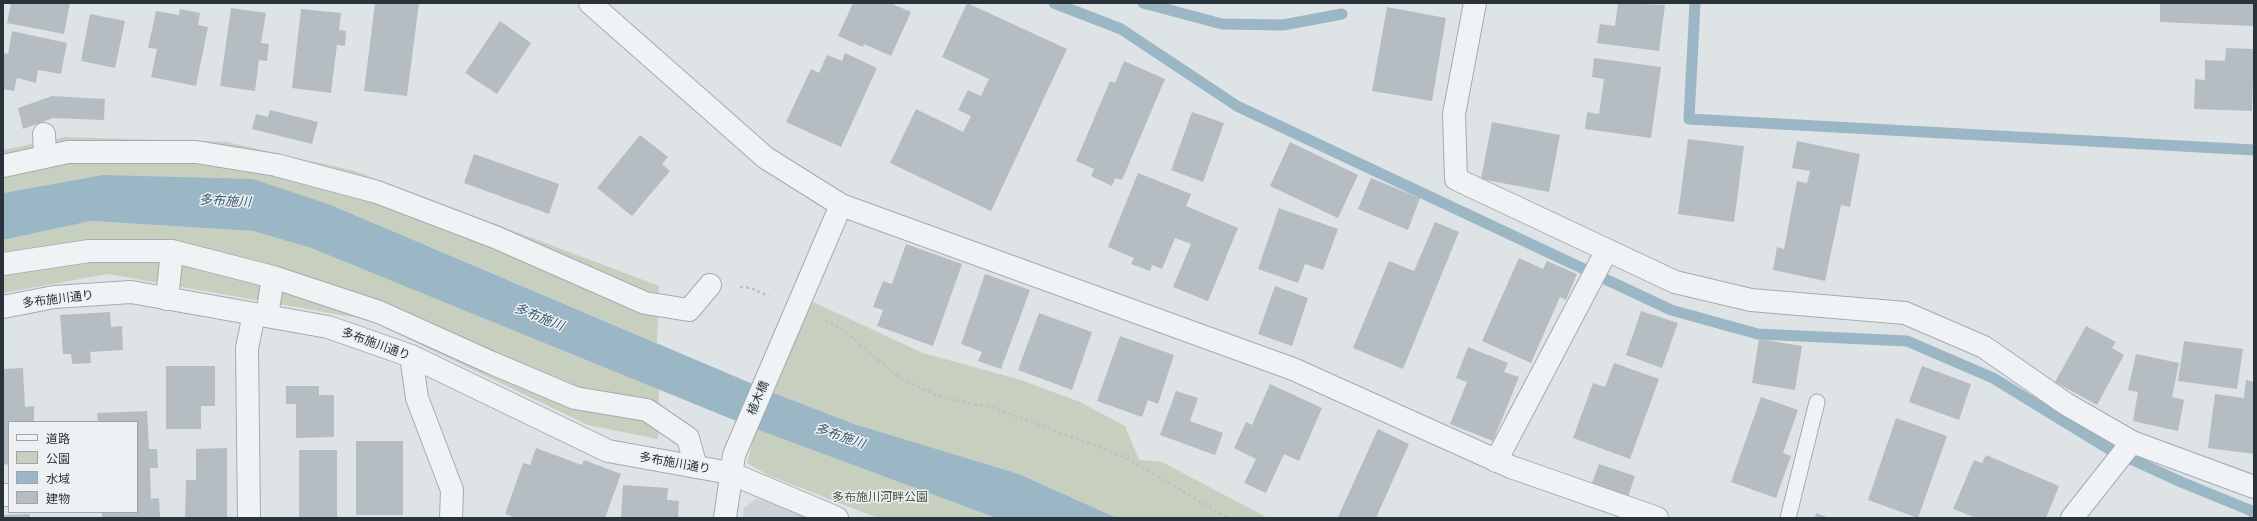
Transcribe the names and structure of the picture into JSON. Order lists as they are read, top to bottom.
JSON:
{
  "streets": {
    "street": ["多布施川通り", "植木橋"]
  },
  "crossings": [
    ["多布施川通り", "植木橋"]
  ],
  "water": ["多布施川"],
  "parks": ["多布施川河畔公園"],
  "legend": [
    "道路",
    "公園",
    "水域",
    "建物"
  ]
}
